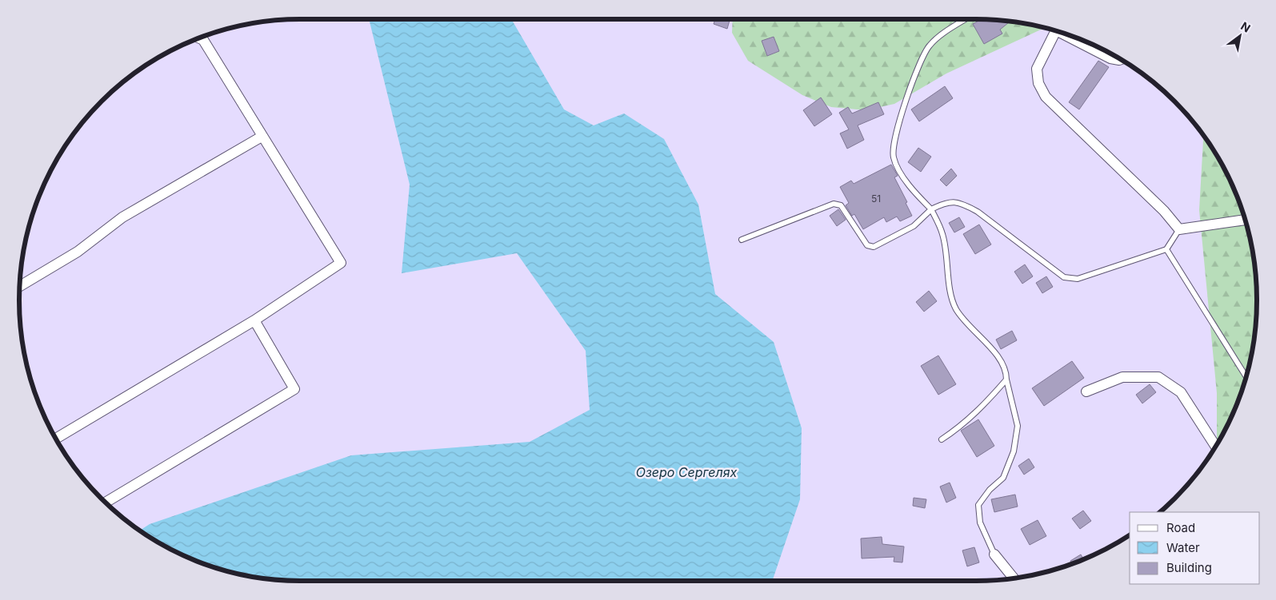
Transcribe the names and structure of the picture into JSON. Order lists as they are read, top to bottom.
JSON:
{
  "water": ["Озеро Сергелях"],
  "house_numbers": ["51"],
  "legend": ["Road", "Water", "Building"],
  "north": "top right"
}
